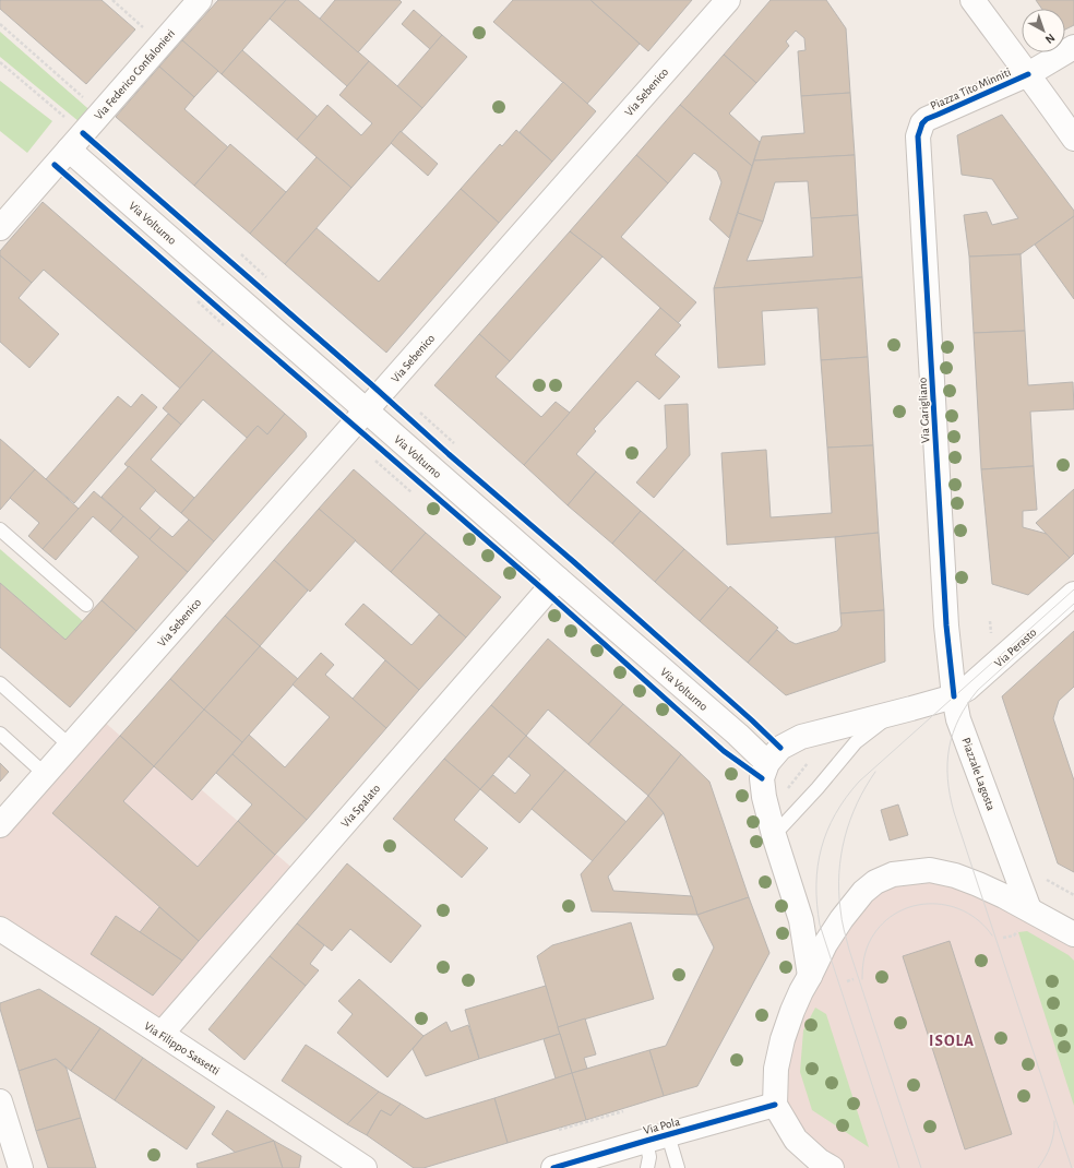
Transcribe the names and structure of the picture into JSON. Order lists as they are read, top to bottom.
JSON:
{
  "streets": {
    "street": [
      "Via Federico Confalonieri",
      "Piazza Tito Minniti",
      "Via Sebenico",
      "Via Volturno",
      "Via Garigliano",
      "Via Perasto",
      "Piazzale Lagosta",
      "Via Spalato",
      "Via Filippo Sassetti",
      "Via Pola"
    ]
  },
  "crossings": [
    ["Via Federico Confalonieri", "Via Volturno"],
    ["Piazza Tito Minniti", "Via Garigliano"],
    ["Via Sebenico", "Via Volturno"],
    ["Via Volturno", "Via Spalato"],
    ["Via Garigliano", "Via Perasto"],
    ["Via Garigliano", "Piazzale Lagosta"],
    ["Via Perasto", "Piazzale Lagosta"],
    ["Via Spalato", "Via Filippo Sassetti"]
  ],
  "districts": ["ISOLA"],
  "north": "bottom right"
}
